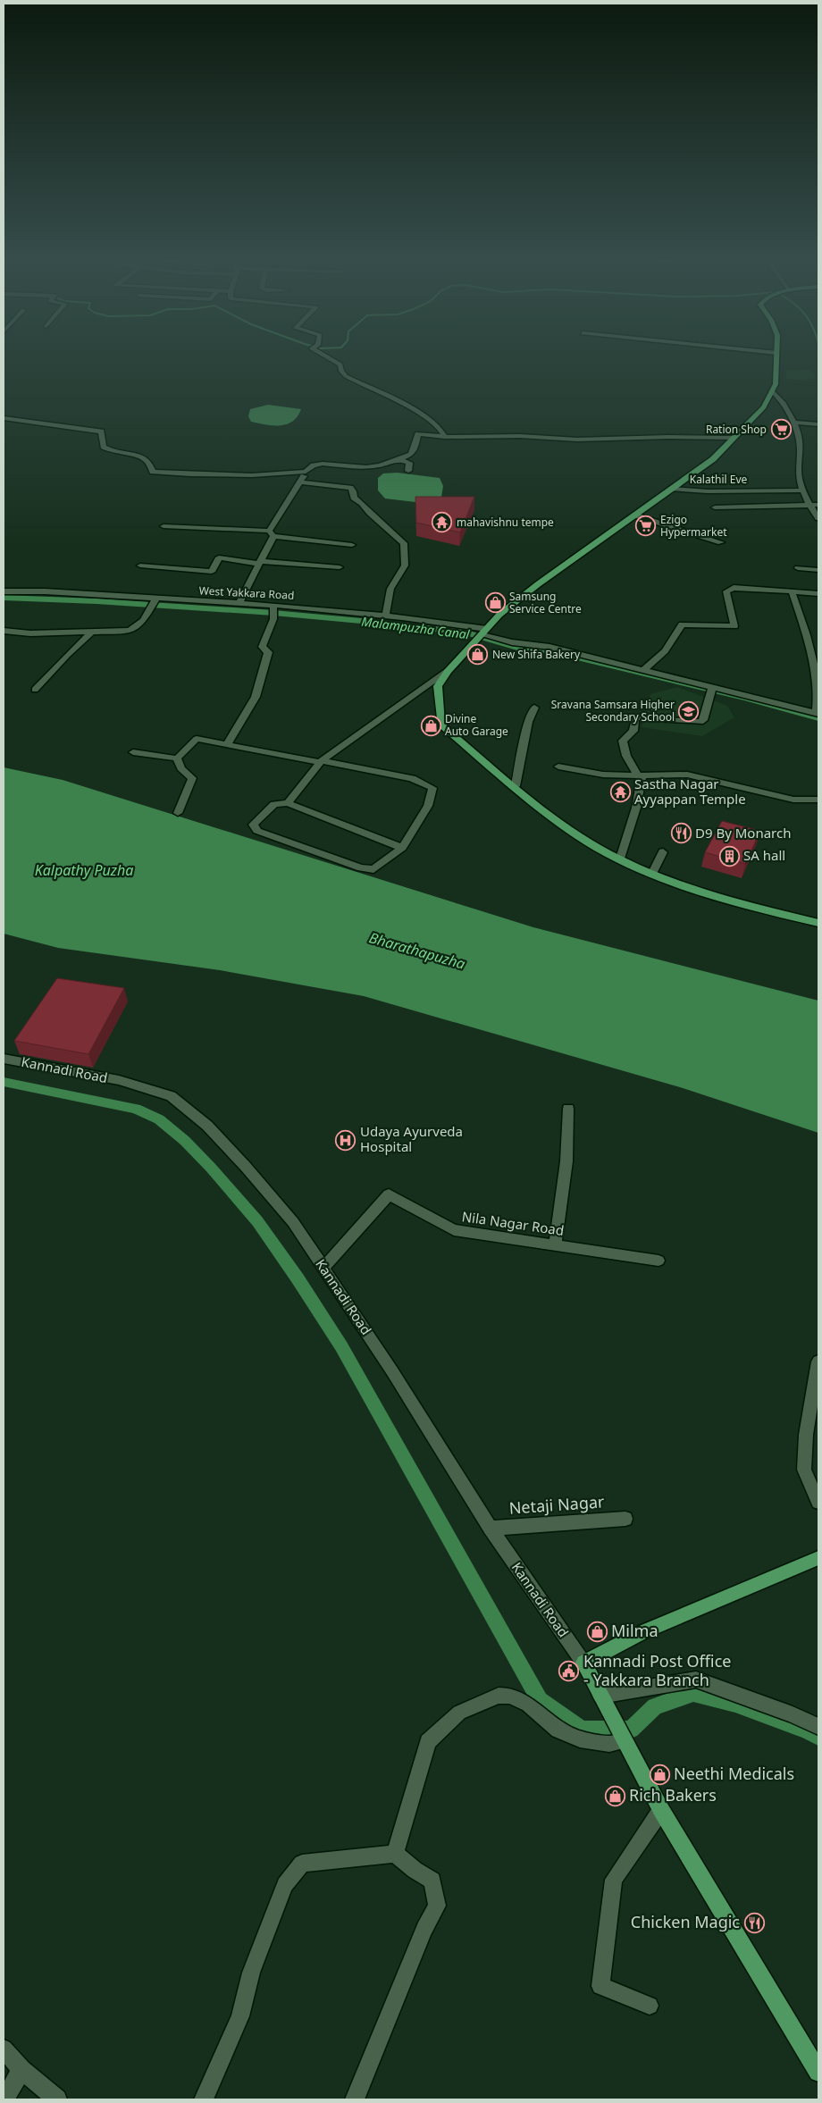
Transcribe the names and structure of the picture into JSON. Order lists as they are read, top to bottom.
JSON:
{
  "streets": {
    "street": [
      "Kalathil Eve",
      "West Yakkara Road",
      "Kannadi Road",
      "Nila Nagar Road",
      "Netaji Nagar"
    ]
  },
  "crossings": [
    ["Kannadi Road", "Nila Nagar Road"],
    ["Kannadi Road", "Netaji Nagar"]
  ],
  "water": ["Malampuzha Canal", "Kalpathy Puzha", "Bharathapuzha"],
  "places": {
    "supermarket": ["Ration Shop", "Ezigo Hypermarket"],
    "temple": ["mahavishnu tempe", "Sastha Nagar Ayyappan Temple"],
    "shop": [
      "Samsung Service Centre",
      "New Shifa Bakery",
      "Divine Auto Garage",
      "Milma",
      "Neethi Medicals",
      "Rich Bakers"
    ],
    "school or university": ["Sravana Samsara Higher Secondary School"],
    "restaurant": ["D9 By Monarch", "Chicken Magic"],
    "building": ["SA hall"],
    "hospital": ["Udaya Ayurveda Hospital"],
    "public building": ["Kannadi Post Office - Yakkara Branch"]
  }
}
